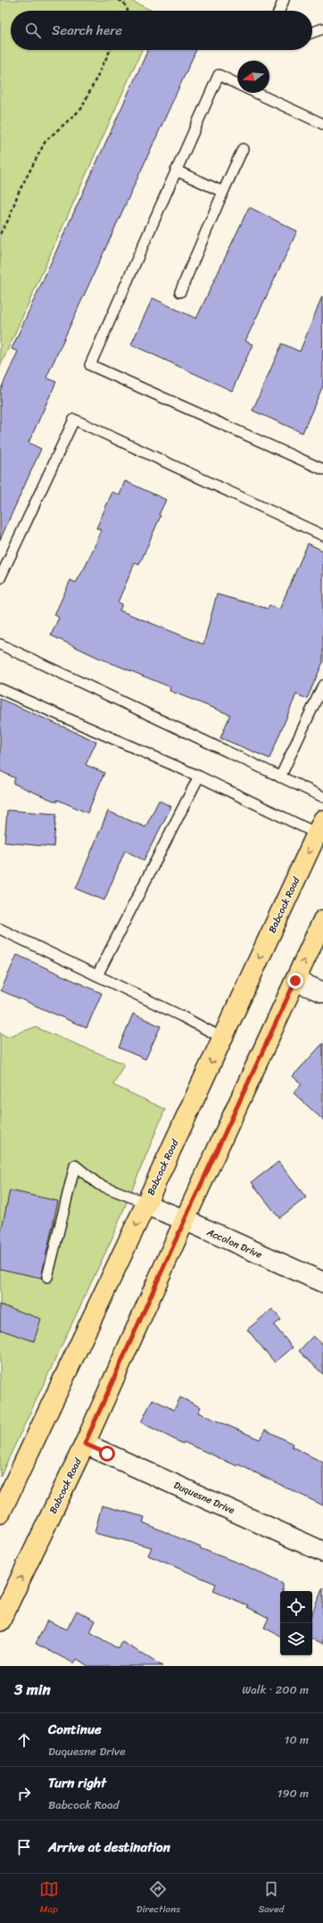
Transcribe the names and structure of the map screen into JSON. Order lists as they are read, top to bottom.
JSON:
{
  "streets": {
    "main road": ["Babcock Road"],
    "street": ["Accolon Drive", "Duquesne Drive"]
  },
  "crossings": [
    ["Babcock Road", "Accolon Drive"],
    ["Babcock Road", "Duquesne Drive"]
  ],
  "north": "left",
  "page": {
    "search": "Search here",
    "heading": ["3 min", "Walk · 200 m"],
    "list": [
      ["Continue", "Duquesne Drive", "10 m"],
      ["Turn right", "Babcock Road", "190 m"],
      "Arrive at destination"
    ],
    "nav": ["Map", "Directions", "Saved"]
  }
}
